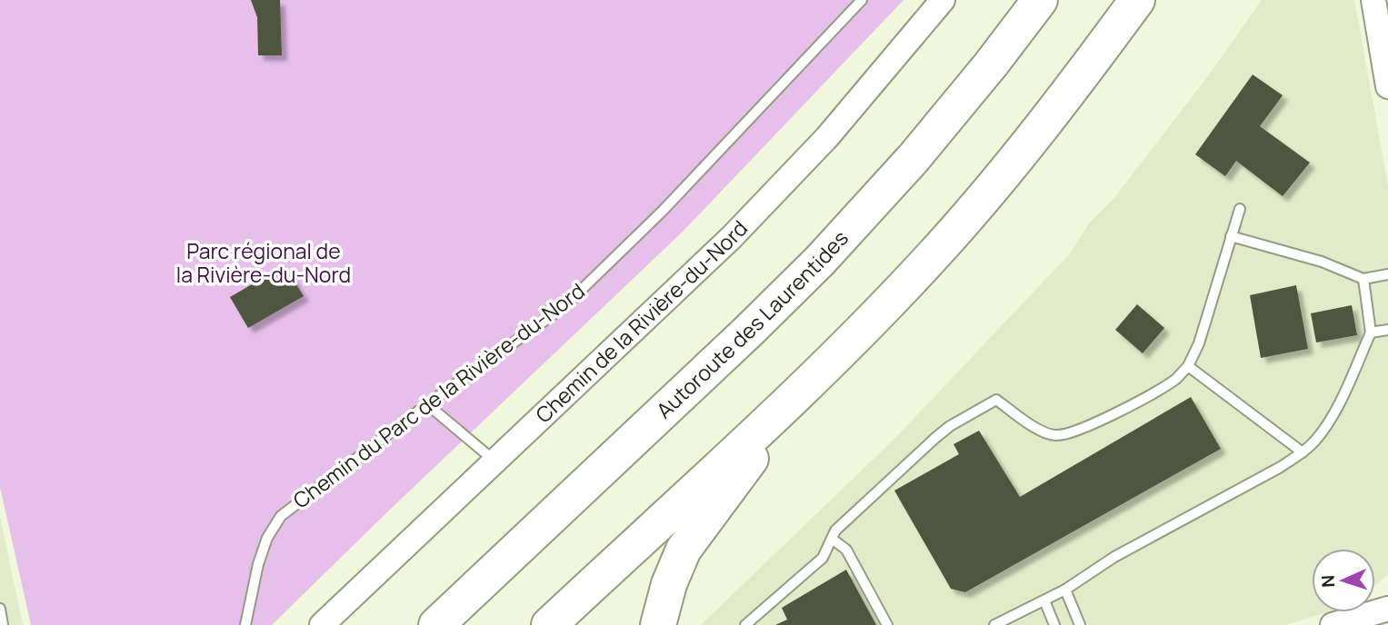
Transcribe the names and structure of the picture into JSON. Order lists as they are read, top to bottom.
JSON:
{
  "streets": {
    "highway": ["Autoroute des Laurentides"],
    "street": ["Chemin de la Rivière-du-Nord"],
    "lane": ["Chemin du Parc de la Rivière-du-Nord"]
  },
  "parks": ["Parc régional de la Rivière-du-Nord"],
  "north": "left"
}
